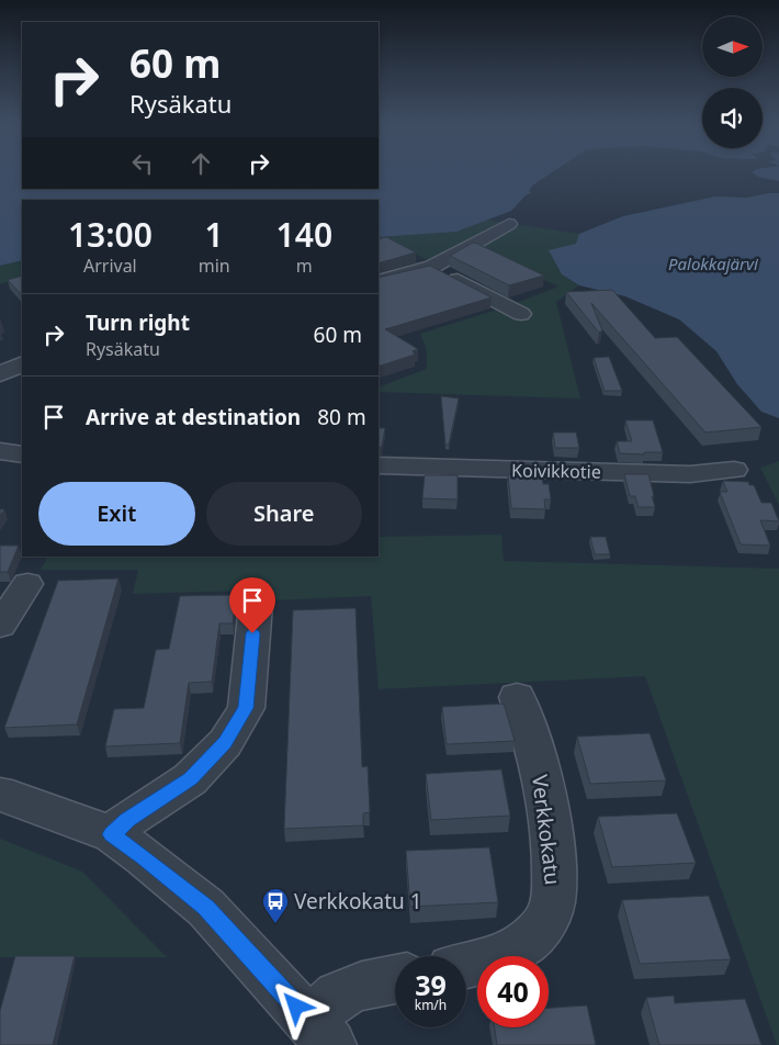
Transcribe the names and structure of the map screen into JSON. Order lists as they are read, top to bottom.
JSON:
{
  "streets": {
    "street": ["Koivikkotie", "Verkkokatu"]
  },
  "water": ["Palokkajärvi"],
  "places": {
    "bus stop": ["Verkkokatu 1"]
  },
  "north": "right",
  "page": {
    "turn": ["60 m", "Rysäkatu"],
    "eta": [
      "13:00",
      "Arrival",
      "1",
      "min",
      "140",
      "m"
    ],
    "list": [
      {
        "name": "Turn right",
        "note": "Rysäkatu",
        "value": "60 m"
      },
      {
        "name": "Arrive at destination",
        "value": "80 m"
      }
    ],
    "buttons": ["Exit", "Share"],
    "speed": "39 km/h",
    "limit": "40"
  }
}
